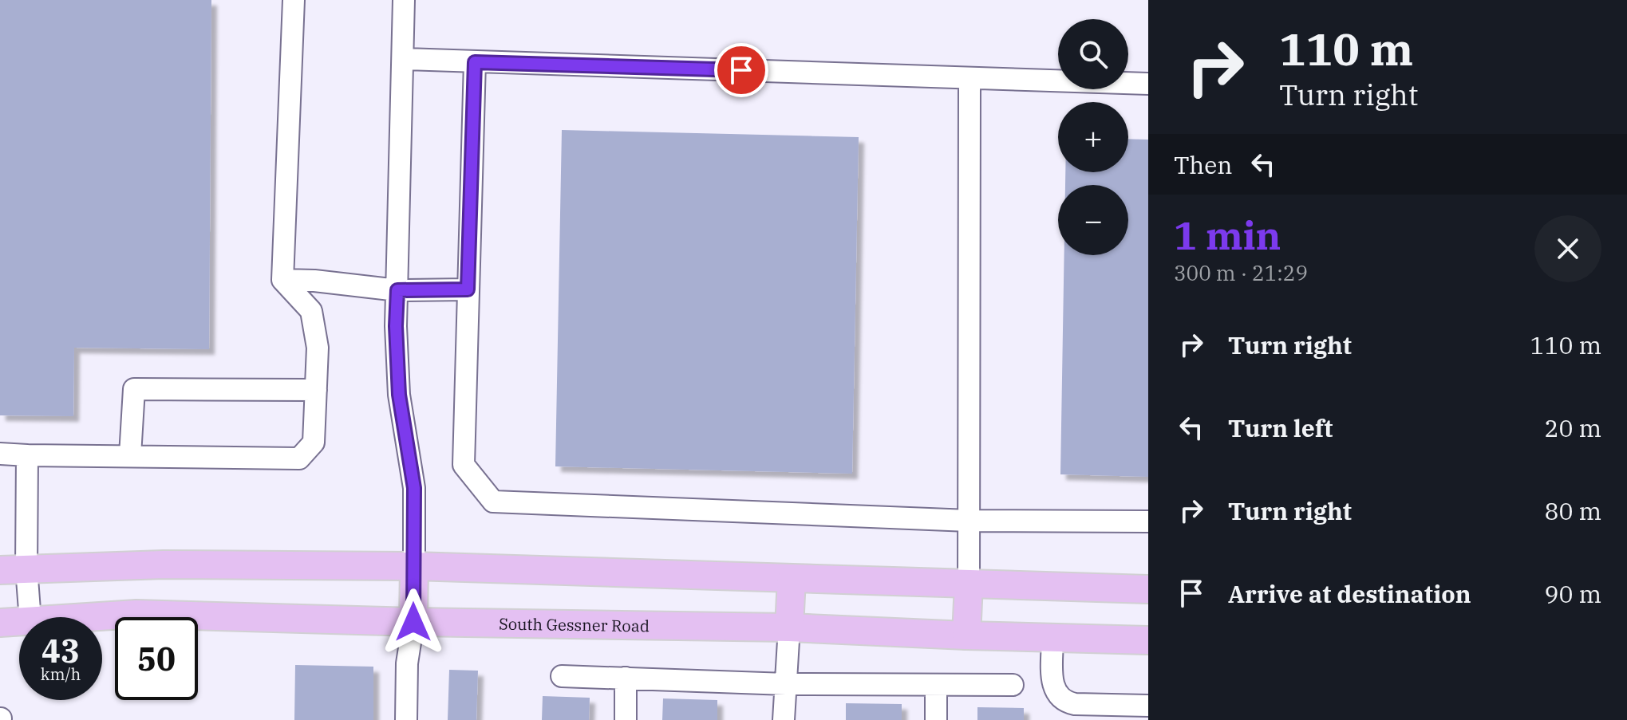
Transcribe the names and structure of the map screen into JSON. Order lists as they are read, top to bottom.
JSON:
{
  "streets": {
    "main road": ["South Gessner Road"]
  },
  "page": {
    "turn": ["110 m", "Turn right"],
    "map_buttons": ["+", "−"],
    "then": "Then",
    "heading": ["1 min", "300 m · 21:29"],
    "list": [
      {
        "name": "Turn right",
        "value": "110 m"
      },
      {
        "name": "Turn left",
        "value": "20 m"
      },
      {
        "name": "Turn right",
        "value": "80 m"
      },
      {
        "name": "Arrive at destination",
        "value": "90 m"
      }
    ],
    "speed": "43 km/h",
    "limit": "50"
  }
}
